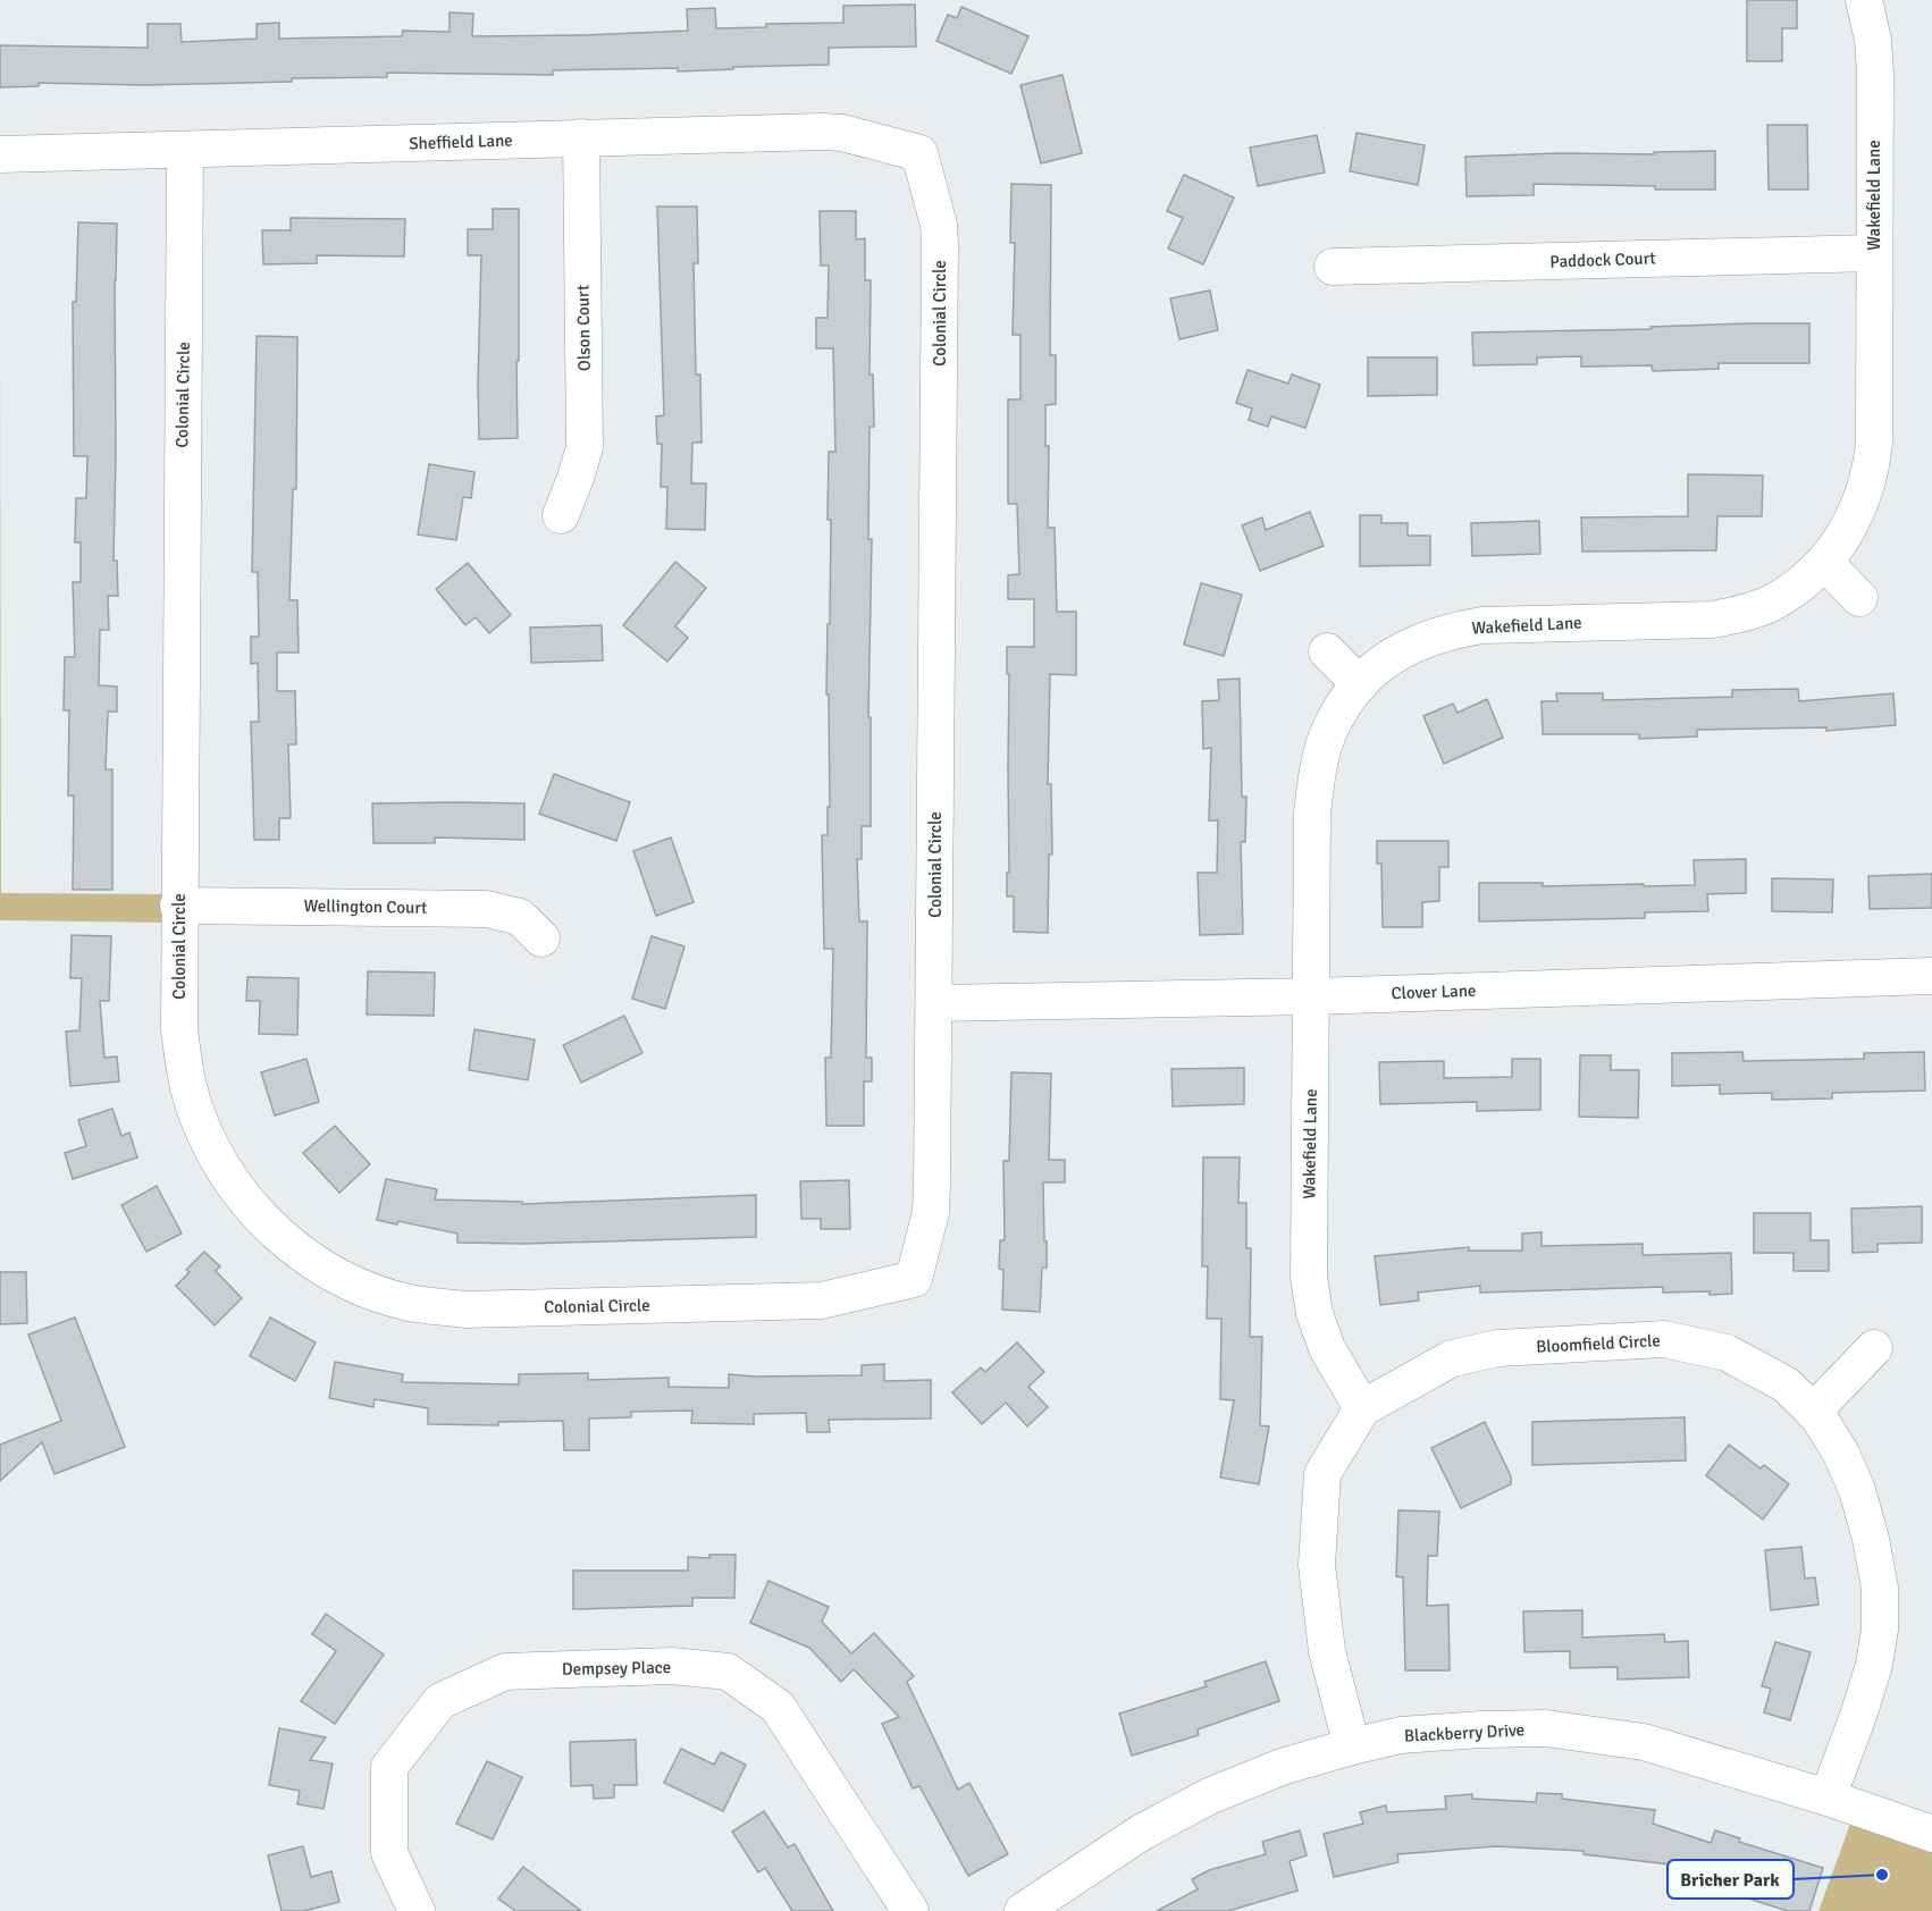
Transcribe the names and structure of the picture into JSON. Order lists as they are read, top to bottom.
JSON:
{
  "streets": {
    "street": [
      "Sheffield Lane",
      "Wakefield Lane",
      "Paddock Court",
      "Colonial Circle",
      "Olson Court",
      "Wellington Court",
      "Clover Lane",
      "Bloomfield Circle",
      "Dempsey Place",
      "Blackberry Drive"
    ]
  },
  "crossings": [
    ["Sheffield Lane", "Colonial Circle"],
    ["Sheffield Lane", "Olson Court"],
    ["Wakefield Lane", "Paddock Court"],
    ["Wakefield Lane", "Clover Lane"],
    ["Wakefield Lane", "Bloomfield Circle"],
    ["Colonial Circle", "Wellington Court"],
    ["Colonial Circle", "Clover Lane"],
    ["Bloomfield Circle", "Blackberry Drive"]
  ],
  "places": ["Bricher Park"]
}
